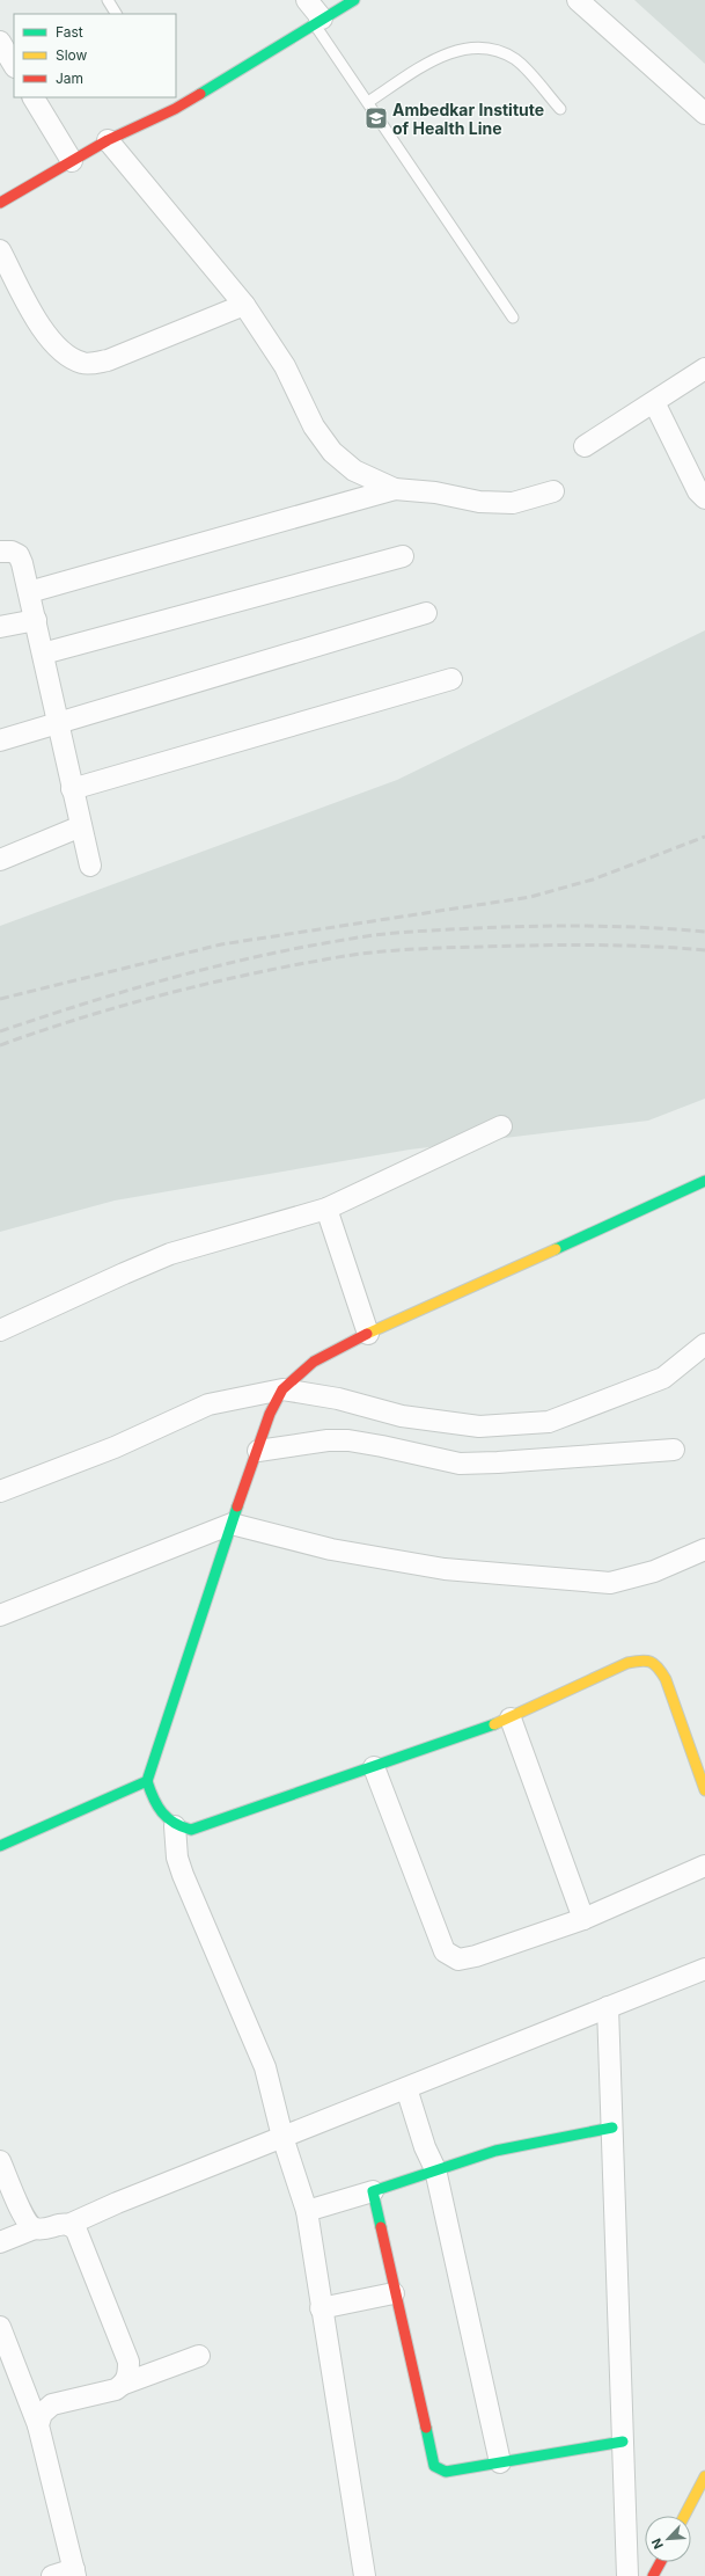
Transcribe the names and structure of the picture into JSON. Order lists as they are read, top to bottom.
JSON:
{
  "places": {
    "school or university": ["Ambedkar Institute of Health Line"]
  },
  "legend": ["Fast", "Slow", "Jam"],
  "north": "bottom left"
}
